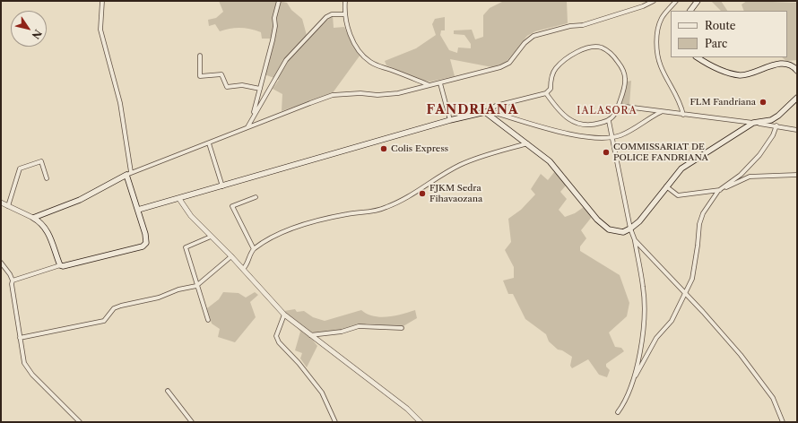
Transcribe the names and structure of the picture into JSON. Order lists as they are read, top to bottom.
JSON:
{
  "districts": ["FANDRIANA", "IALASORA"],
  "places": [
    "FLM Fandriana",
    "Colis Express",
    "COMMISSARIAT DE POLICE FANDRIANA",
    "FJKM Sedra Fihavaozana"
  ],
  "legend": ["Route", "Parc"],
  "north": "bottom right"
}
